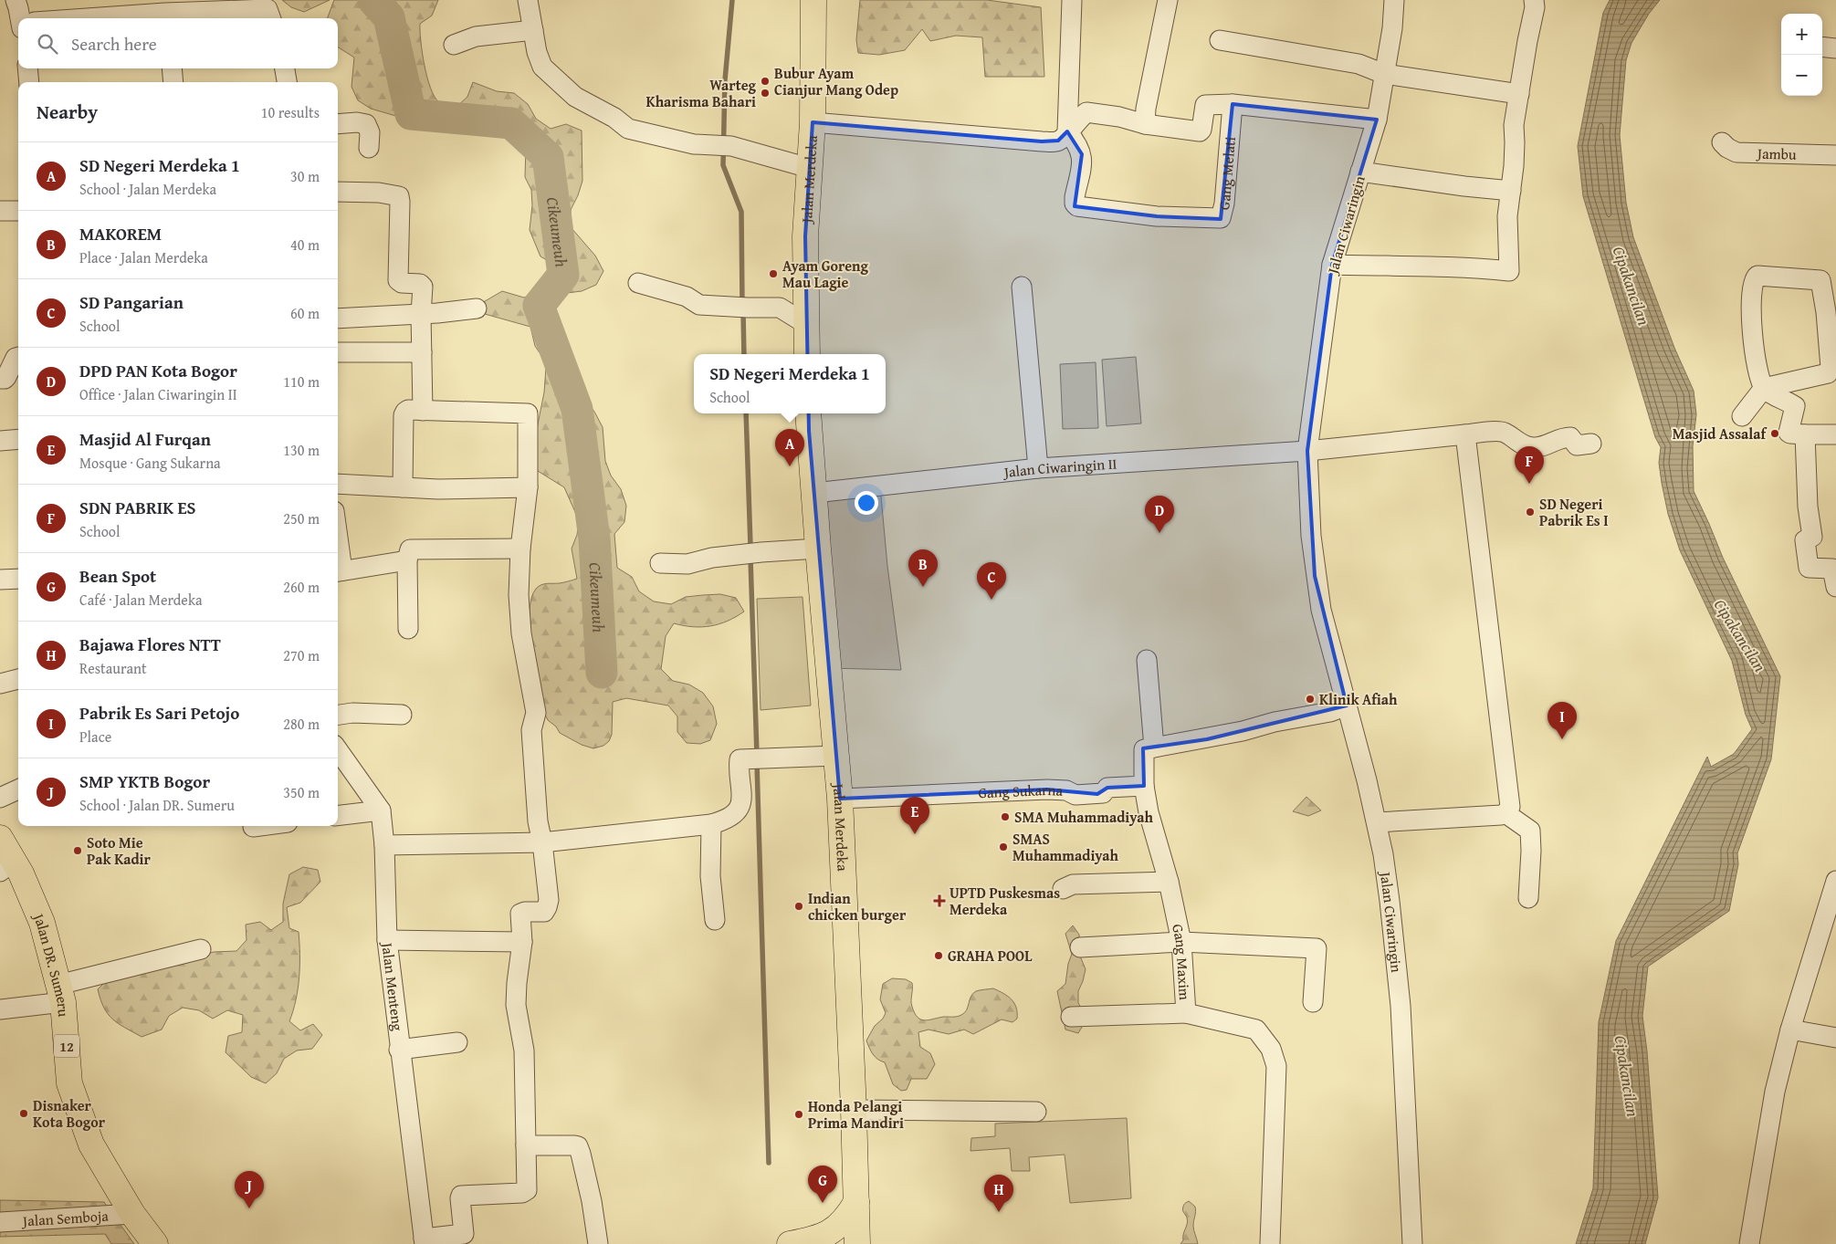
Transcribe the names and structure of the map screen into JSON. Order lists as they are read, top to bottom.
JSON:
{
  "streets": {
    "main road": ["Jalan Merdeka", "Jalan DR. Sumeru", "12"],
    "street": [
      "Jambu",
      "Gang Melati",
      "Jalan Ciwaringin",
      "Jalan Ciwaringin II",
      "Gang Sukarna",
      "Gang Maxim",
      "Jalan Menteng",
      "Jalan Semboja"
    ]
  },
  "crossings": [
    ["Jalan Merdeka", "Jalan Ciwaringin II"],
    ["Jalan Merdeka", "Gang Sukarna"],
    ["Jalan Ciwaringin", "Jalan Ciwaringin II"],
    ["Gang Sukarna", "Gang Maxim"],
    ["Jalan DR. Sumeru", "Jalan Semboja"]
  ],
  "water": ["Cikeumeuh", "Cipakancilan"],
  "places": {
    "other": [
      "Bubur Ayam Cianjur Mang Odep",
      "Warteg Kharisma Bahari",
      "Ayam Goreng Mau Lagie",
      "Masjid Assalaf",
      "SD Negeri Pabrik Es I",
      "Klinik Afiah",
      "SMA Muhammadiyah",
      "SMAS Muhammadiyah",
      "Soto Mie Pak Kadir",
      "Indian chicken burger",
      "GRAHA POOL",
      "Disnaker Kota Bogor",
      "Honda Pelangi Prima Mandiri"
    ],
    "health": ["UPTD Puskesmas Merdeka"]
  },
  "page": {
    "map_buttons": ["+", "−"],
    "search": "Search here",
    "heading": ["Nearby", "10 results"],
    "list": [
      {
        "mark": "A",
        "name": "SD Negeri Merdeka 1",
        "note": "School · Jalan Merdeka",
        "value": "30 m"
      },
      {
        "mark": "B",
        "name": "MAKOREM",
        "note": "Place · Jalan Merdeka",
        "value": "40 m"
      },
      {
        "mark": "C",
        "name": "SD Pangarian",
        "note": "School",
        "value": "60 m"
      },
      {
        "mark": "D",
        "name": "DPD PAN Kota Bogor",
        "note": "Office · Jalan Ciwaringin II",
        "value": "110 m"
      },
      {
        "mark": "E",
        "name": "Masjid Al Furqan",
        "note": "Mosque · Gang Sukarna",
        "value": "130 m"
      },
      {
        "mark": "F",
        "name": "SDN PABRIK ES",
        "note": "School",
        "value": "250 m"
      },
      {
        "mark": "G",
        "name": "Bean Spot",
        "note": "Café · Jalan Merdeka",
        "value": "260 m"
      },
      {
        "mark": "H",
        "name": "Bajawa Flores NTT",
        "note": "Restaurant",
        "value": "270 m"
      },
      {
        "mark": "I",
        "name": "Pabrik Es Sari Petojo",
        "note": "Place",
        "value": "280 m"
      },
      {
        "mark": "J",
        "name": "SMP YKTB Bogor",
        "note": "School · Jalan DR. Sumeru",
        "value": "350 m"
      }
    ],
    "popup": ["SD Negeri Merdeka 1", "School"],
    "pins": [
      "A",
      "F",
      "D",
      "B",
      "C",
      "I",
      "E",
      "G",
      "J",
      "H"
    ]
  }
}
